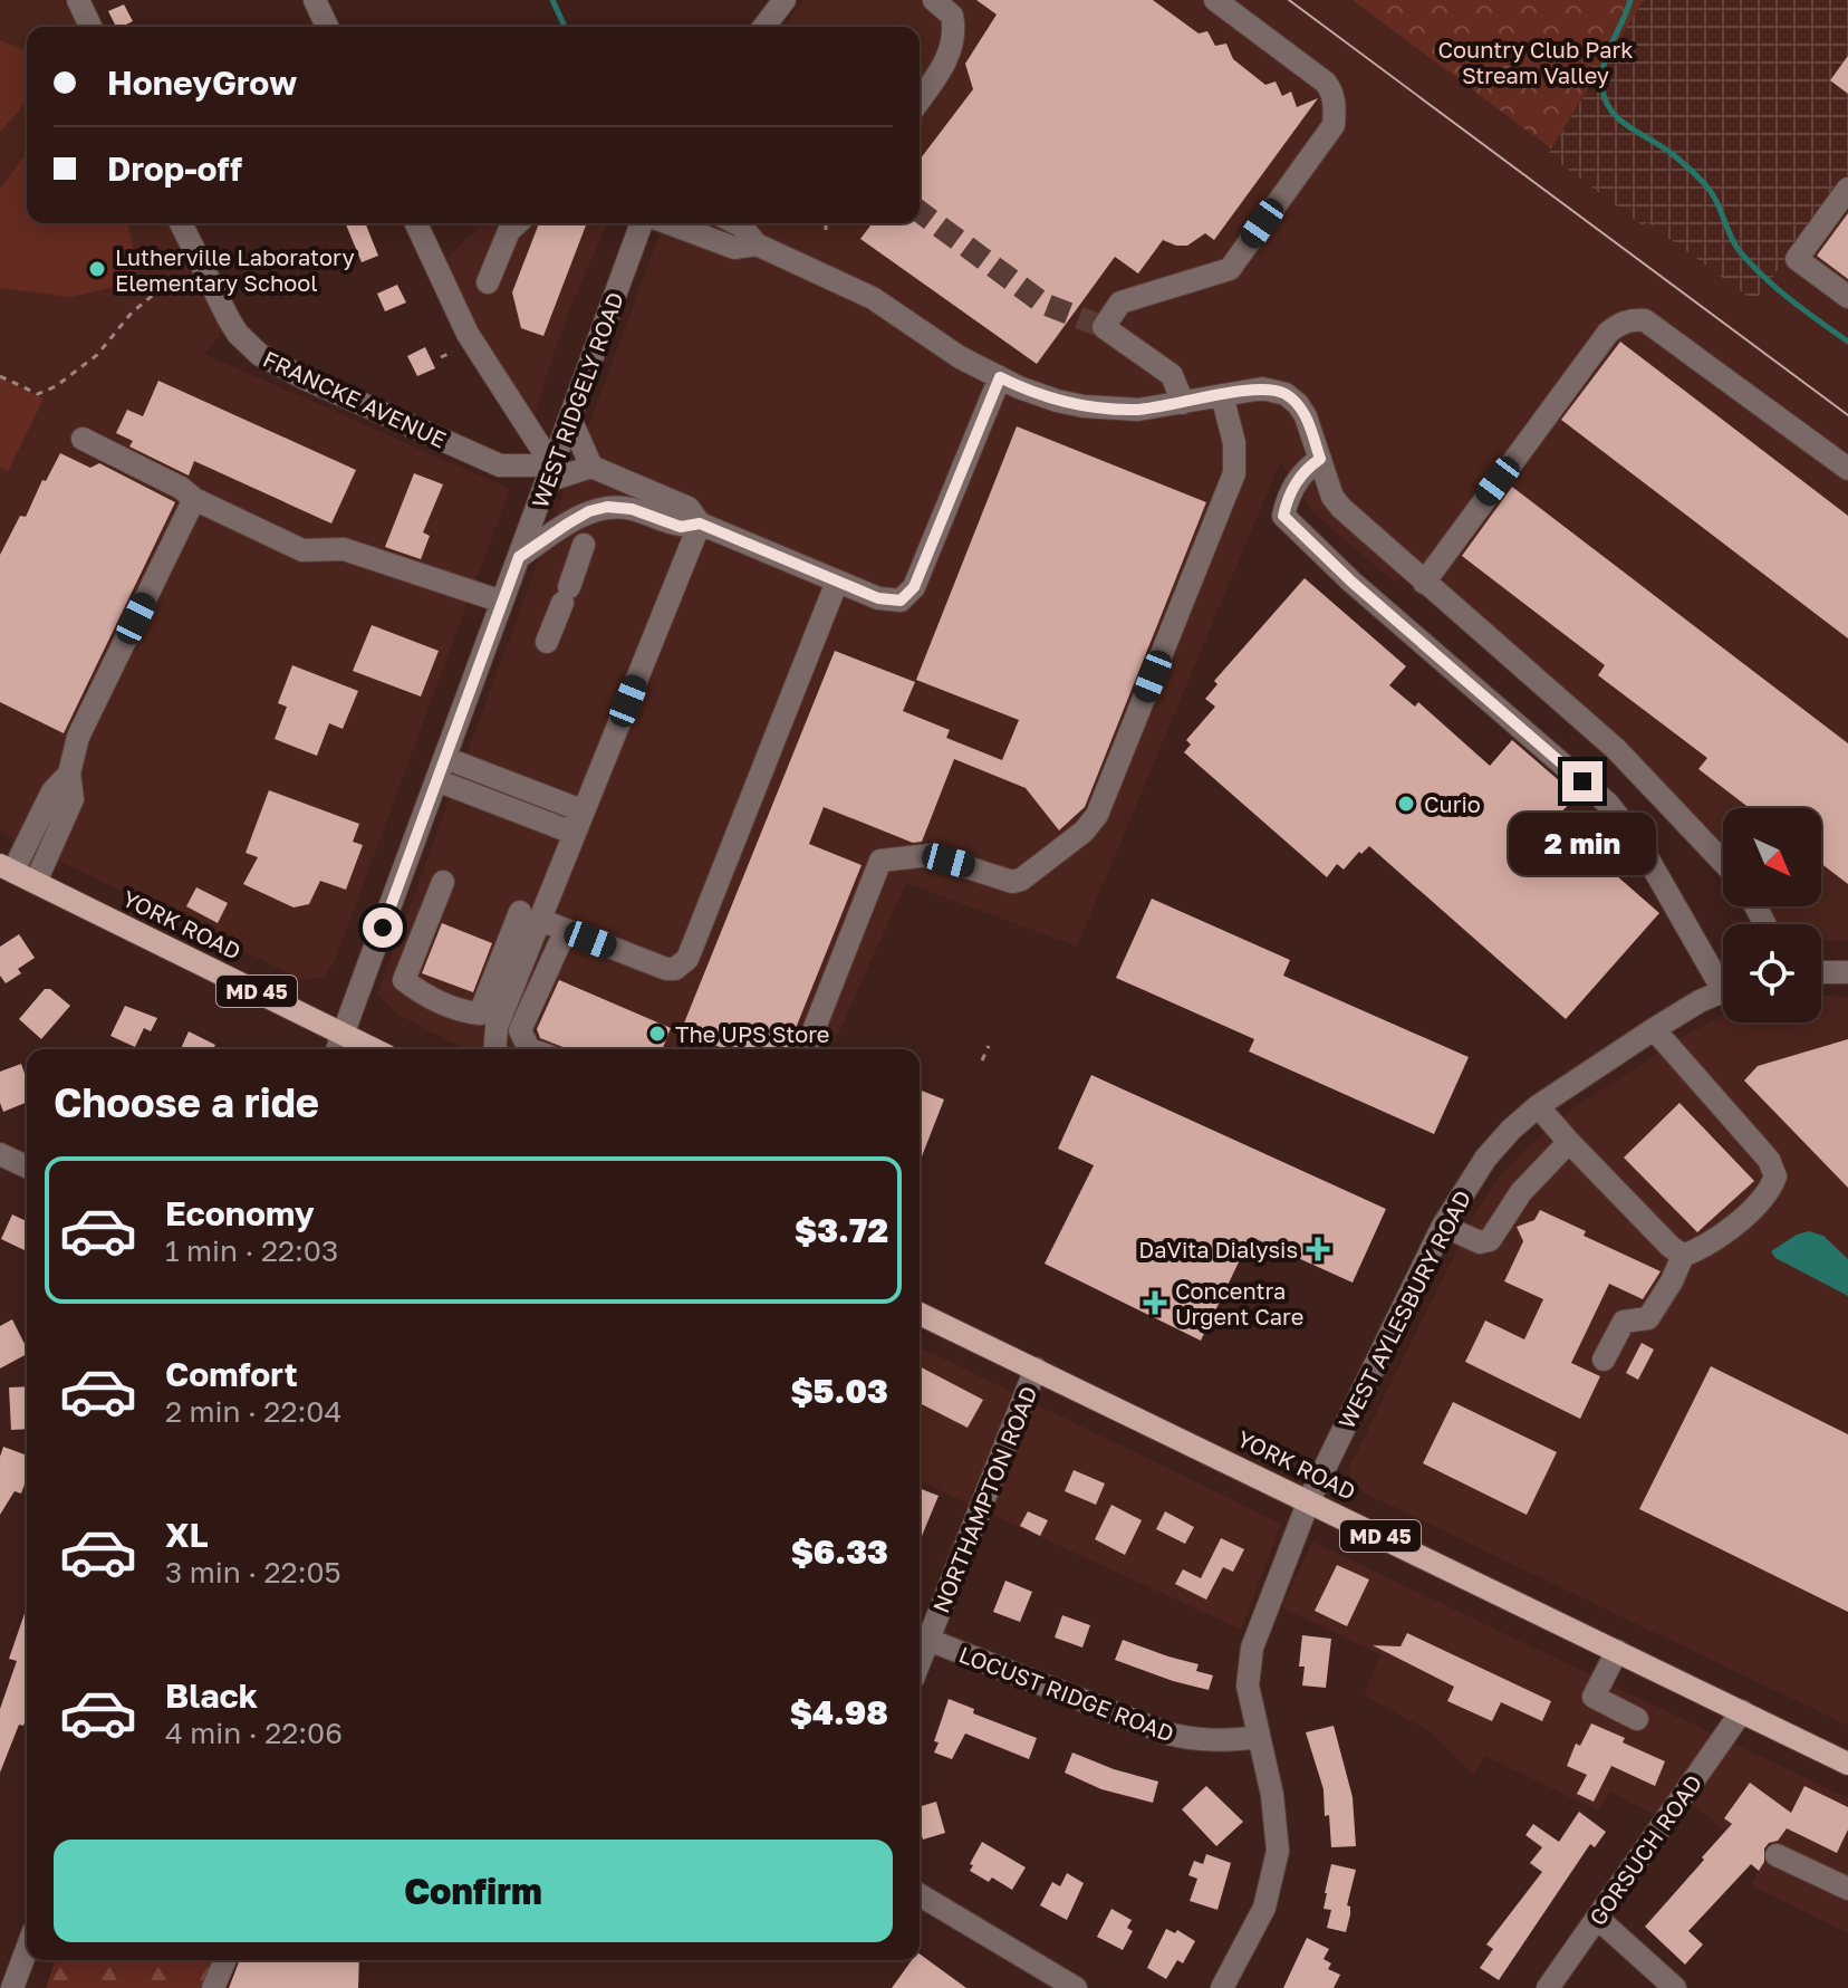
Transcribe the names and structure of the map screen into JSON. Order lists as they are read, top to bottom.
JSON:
{
  "streets": {
    "main road": ["YORK ROAD", "MD 45"],
    "street": [
      "FRANCKE AVENUE",
      "WEST RIDGELY ROAD",
      "WEST AYLESBURY ROAD",
      "NORTHAMPTON ROAD",
      "LOCUST RIDGE ROAD",
      "GORSUCH ROAD"
    ]
  },
  "crossings": [
    ["FRANCKE AVENUE", "WEST RIDGELY ROAD"],
    ["WEST RIDGELY ROAD", "YORK ROAD"],
    ["YORK ROAD", "WEST AYLESBURY ROAD"],
    ["YORK ROAD", "NORTHAMPTON ROAD"],
    ["YORK ROAD", "GORSUCH ROAD"],
    ["WEST AYLESBURY ROAD", "LOCUST RIDGE ROAD"],
    ["NORTHAMPTON ROAD", "LOCUST RIDGE ROAD"]
  ],
  "parks": ["Country Club Park Stream Valley"],
  "places": {
    "other": ["Lutherville Laboratory Elementary School", "Curio", "The UPS Store"],
    "health": ["DaVita Dialysis", "Concentra Urgent Care"]
  },
  "north": "bottom right",
  "page": {
    "banner": ["HoneyGrow", "Drop-off"],
    "bubble": "2 min",
    "heading": "Choose a ride",
    "list": [
      {
        "name": "Economy",
        "note": "1 min · 22:03",
        "value": "$3.72"
      },
      {
        "name": "Comfort",
        "note": "2 min · 22:04",
        "value": "$5.03"
      },
      {
        "name": "XL",
        "note": "3 min · 22:05",
        "value": "$6.33"
      },
      {
        "name": "Black",
        "note": "4 min · 22:06",
        "value": "$4.98"
      }
    ],
    "buttons": "Confirm"
  }
}
